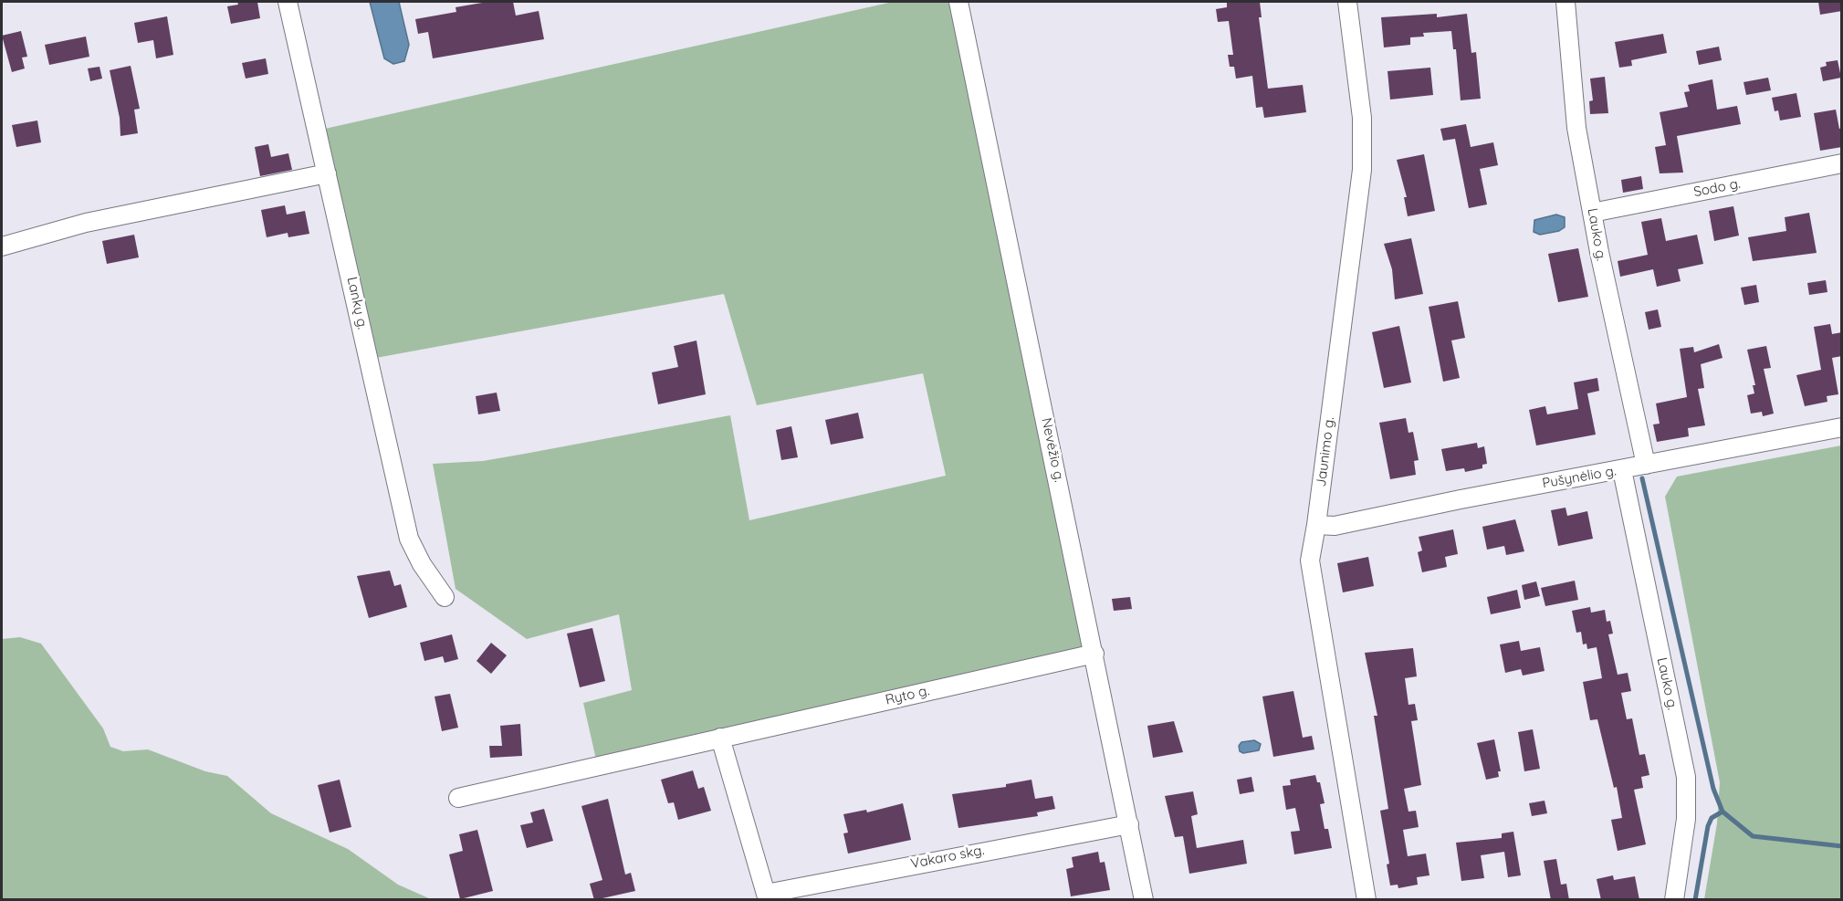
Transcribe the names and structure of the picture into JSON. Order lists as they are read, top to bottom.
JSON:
{
  "streets": {
    "street": [
      "Sodo g.",
      "Lauko g.",
      "Lankų g.",
      "Nevėžio g.",
      "Jaunimo g.",
      "Pušynėlio g.",
      "Ryto g.",
      "Vakaro skg."
    ]
  },
  "crossings": [
    ["Sodo g.", "Lauko g."],
    ["Lauko g.", "Pušynėlio g."],
    ["Nevėžio g.", "Ryto g."],
    ["Nevėžio g.", "Vakaro skg."],
    ["Jaunimo g.", "Pušynėlio g."]
  ]
}
